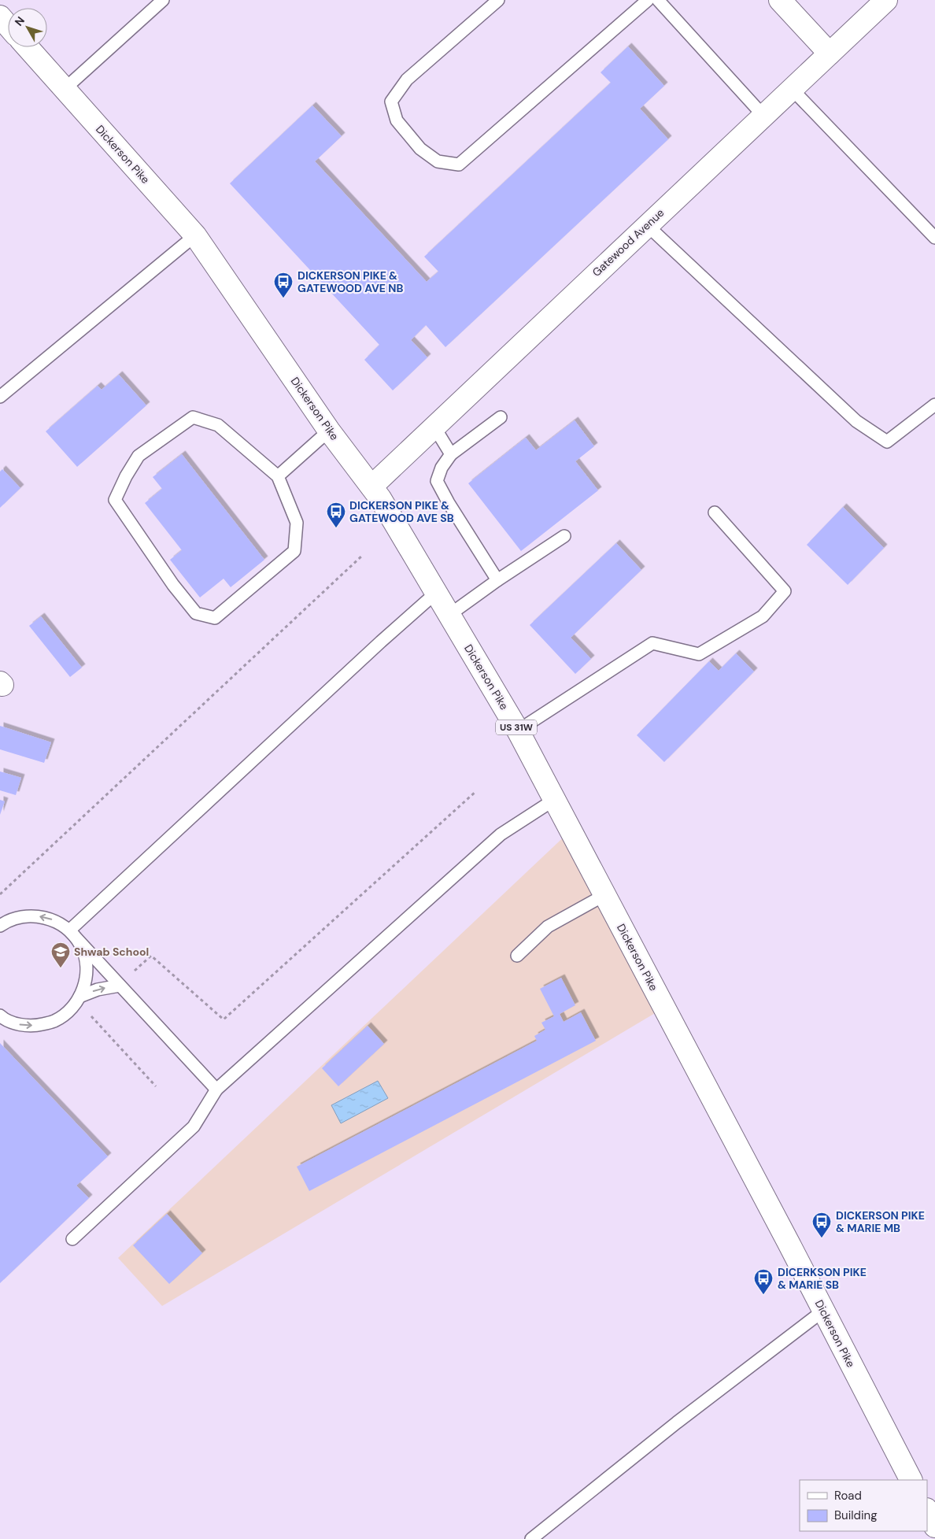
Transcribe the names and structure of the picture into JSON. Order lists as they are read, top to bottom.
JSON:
{
  "streets": {
    "main road": ["Dickerson Pike", "Gatewood Avenue", "US 31W"]
  },
  "crossings": [
    ["Dickerson Pike", "Gatewood Avenue"]
  ],
  "places": {
    "bus stop": [
      "DICKERSON PIKE & GATEWOOD AVE NB",
      "DICKERSON PIKE & GATEWOOD AVE SB",
      "DICKERSON PIKE & MARIE MB",
      "DICERKSON PIKE & MARIE SB"
    ],
    "school or university": ["Shwab School"]
  },
  "legend": ["Road", "Building"],
  "north": "top left"
}
